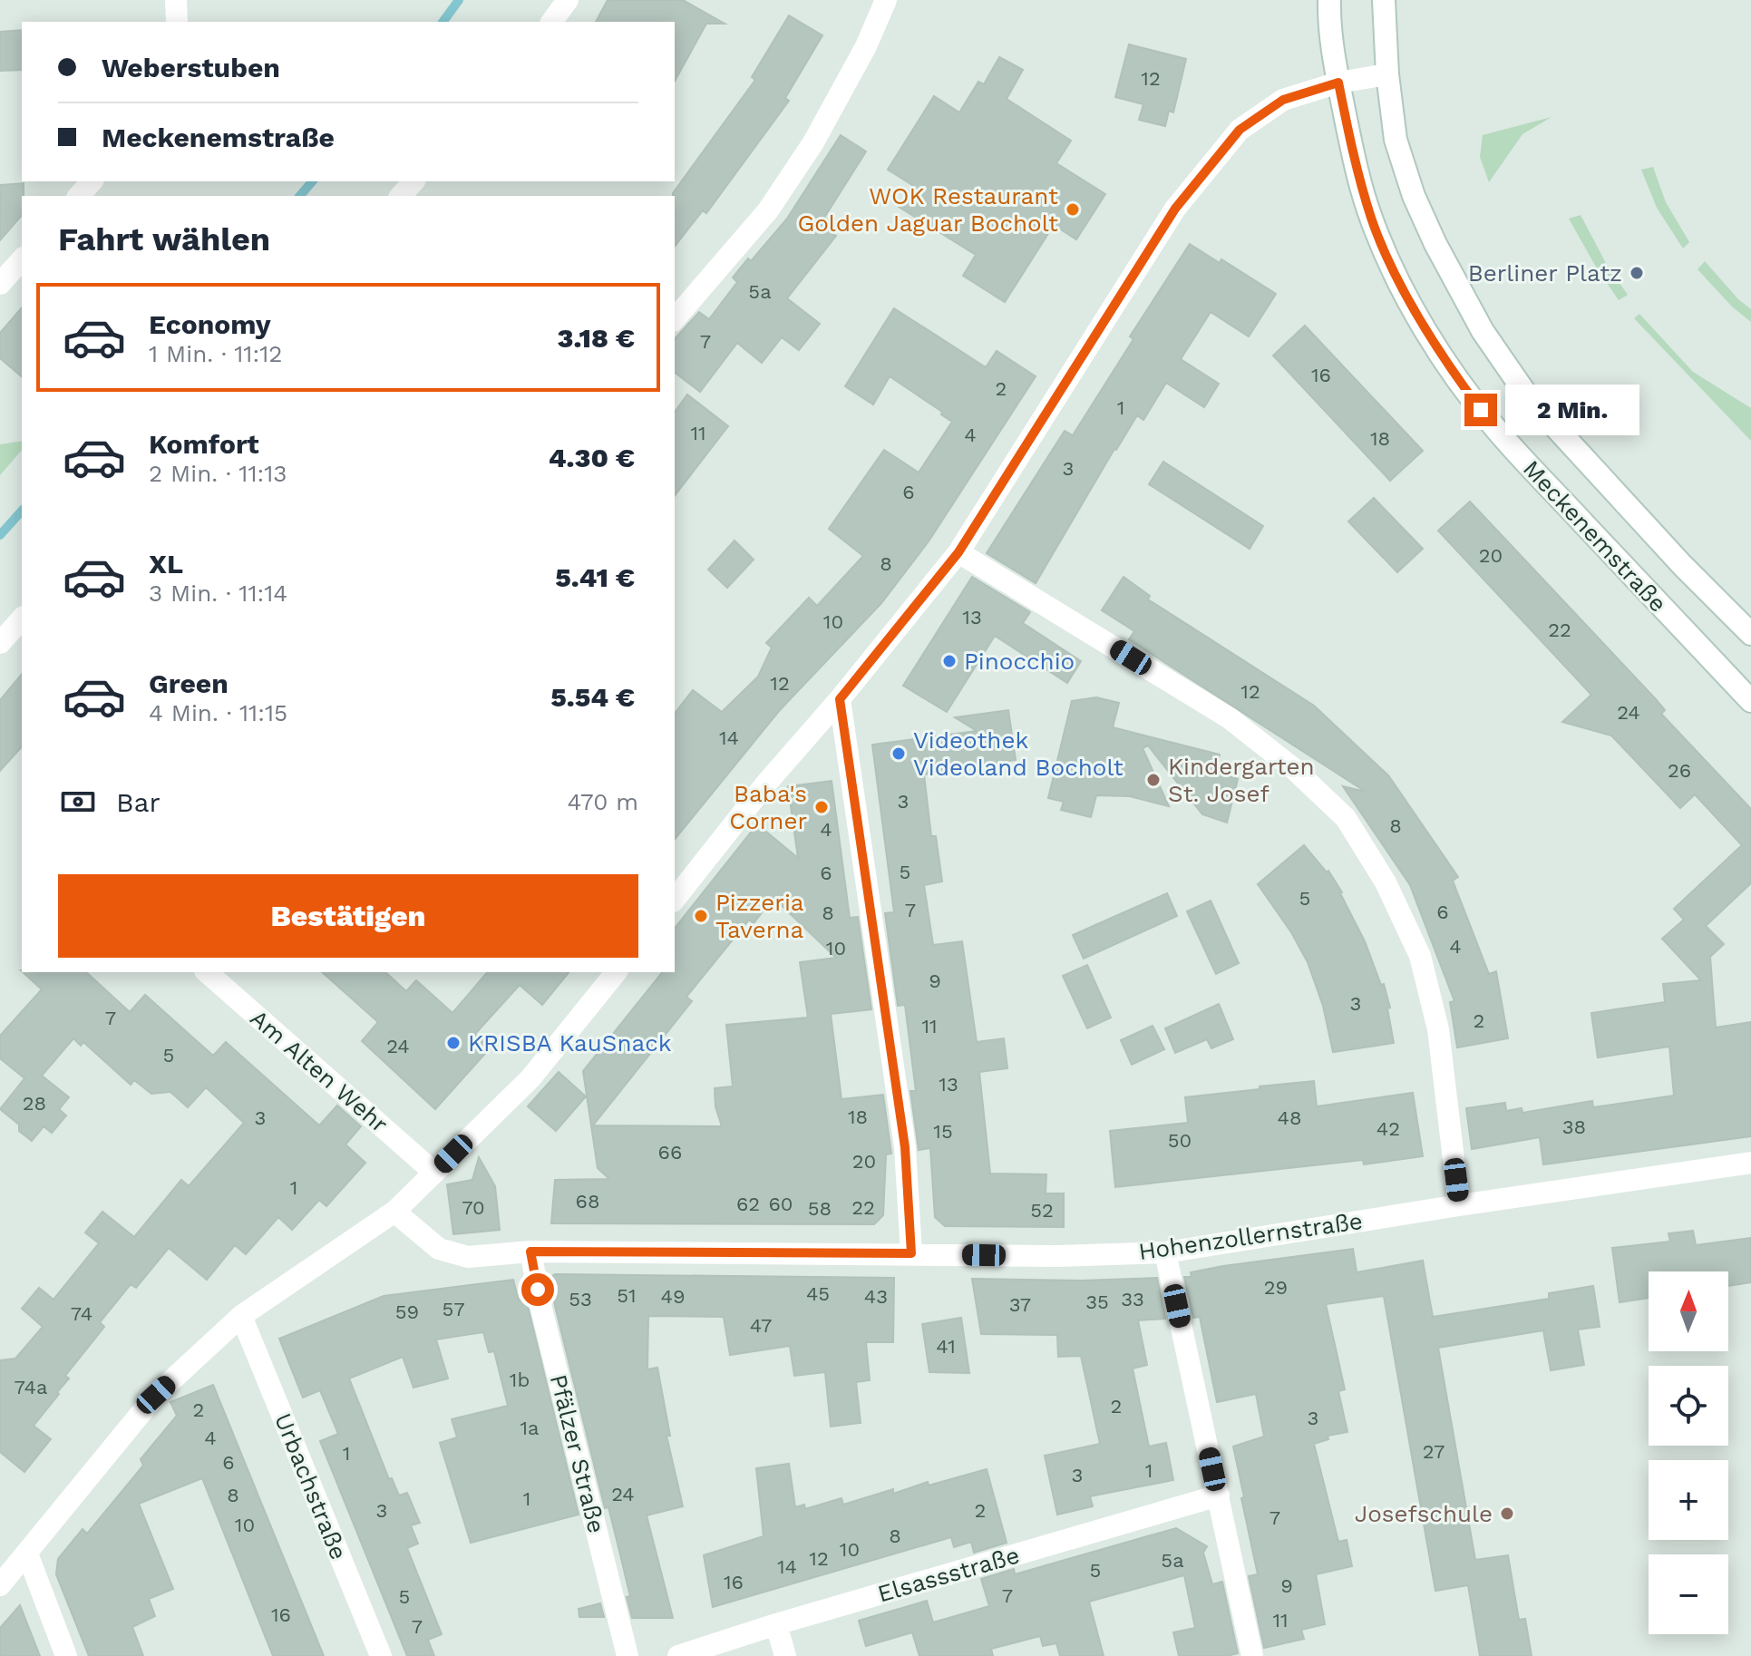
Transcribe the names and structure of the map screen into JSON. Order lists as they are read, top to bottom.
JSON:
{
  "streets": {
    "street": [
      "Meckenemstraße",
      "Am Alten Wehr",
      "Hohenzollernstraße",
      "Pfälzer Straße",
      "Urbachstraße",
      "Elsassstraße"
    ]
  },
  "crossings": [
    ["Hohenzollernstraße", "Pfälzer Straße"]
  ],
  "places": [
    "WOK Restaurant Golden Jaguar Bocholt",
    "Berliner Platz",
    "Pinocchio",
    "Videothek Videoland Bocholt",
    "Kindergarten St. Josef",
    "Baba's Corner",
    "Pizzeria Taverna",
    "KRISBA KauSnack",
    "Josefschule"
  ],
  "house_numbers": [
    "12",
    "5a",
    "7",
    "16",
    "2",
    "1",
    "11",
    "4",
    "18",
    "3",
    "6",
    "20",
    "8",
    "13",
    "10",
    "22",
    "12",
    "12",
    "24",
    "14",
    "26",
    "3",
    "8",
    "4",
    "5",
    "6",
    "5",
    "7",
    "6",
    "8",
    "4",
    "10",
    "9",
    "3",
    "7",
    "2",
    "11",
    "24",
    "5",
    "13",
    "28",
    "18",
    "3",
    "48",
    "38",
    "42",
    "15",
    "50",
    "66",
    "20",
    "1",
    "68",
    "62",
    "60",
    "70",
    "22",
    "58",
    "52",
    "29",
    "45",
    "51",
    "49",
    "43",
    "53",
    "33",
    "35",
    "37",
    "57",
    "59",
    "74",
    "47",
    "41",
    "1b",
    "74a",
    "2",
    "2",
    "3",
    "1a",
    "4",
    "27",
    "1",
    "6",
    "1",
    "3",
    "24",
    "8",
    "1",
    "3",
    "2",
    "7",
    "10",
    "8",
    "10",
    "12",
    "5a",
    "14",
    "5",
    "16",
    "9",
    "7",
    "5",
    "16",
    "11",
    "7"
  ],
  "north": "top",
  "page": {
    "banner": ["Weberstuben", "Meckenemstraße"],
    "heading": "Fahrt wählen",
    "list": [
      {
        "name": "Economy",
        "note": "1 Min. · 11:12",
        "value": "3.18 €"
      },
      {
        "name": "Komfort",
        "note": "2 Min. · 11:13",
        "value": "4.30 €"
      },
      {
        "name": "XL",
        "note": "3 Min. · 11:14",
        "value": "5.41 €"
      },
      {
        "name": "Green",
        "note": "4 Min. · 11:15",
        "value": "5.54 €"
      }
    ],
    "bubble": "2 Min.",
    "pay": ["Bar", "470 m"],
    "buttons": "Bestätigen",
    "map_buttons": ["+", "−"]
  }
}
